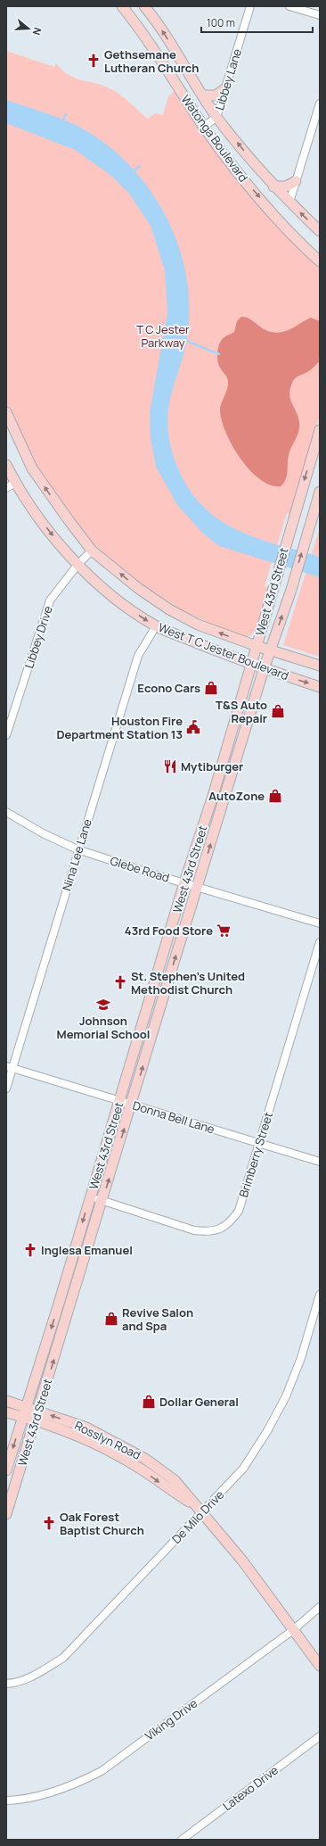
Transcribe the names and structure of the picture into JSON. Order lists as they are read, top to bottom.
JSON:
{
  "streets": {
    "main road": [
      "Watonga Boulevard",
      "West 43rd Street",
      "West T C Jester Boulevard",
      "Rosslyn Road"
    ],
    "street": [
      "Libbey Lane",
      "Libbey Drive",
      "Nina Lee Lane",
      "Glebe Road",
      "Donna Bell Lane",
      "Brimberry Street",
      "De Milo Drive",
      "Viking Drive",
      "Latexo Drive"
    ]
  },
  "crossings": [
    ["Libbey Lane", "Watonga Boulevard"],
    ["West 43rd Street", "West T C Jester Boulevard"],
    ["West 43rd Street", "Glebe Road"],
    ["West 43rd Street", "Donna Bell Lane"],
    ["West 43rd Street", "Brimberry Street"],
    ["West 43rd Street", "Rosslyn Road"],
    ["Libbey Drive", "West T C Jester Boulevard"],
    ["West T C Jester Boulevard", "Nina Lee Lane"],
    ["Nina Lee Lane", "Glebe Road"],
    ["Nina Lee Lane", "Donna Bell Lane"],
    ["Donna Bell Lane", "Brimberry Street"],
    ["Rosslyn Road", "De Milo Drive"],
    ["Rosslyn Road", "Viking Drive"]
  ],
  "parks": ["T C Jester Parkway"],
  "places": {
    "church": [
      "Gethsemane Lutheran Church",
      "St. Stephen's United Methodist Church",
      "Inglesa Emanuel",
      "Oak Forest Baptist Church"
    ],
    "shop": [
      "Econo Cars",
      "T&S Auto Repair",
      "AutoZone",
      "Revive Salon and Spa",
      "Dollar General"
    ],
    "public building": ["Houston Fire Department Station 13"],
    "restaurant": ["Mytiburger"],
    "supermarket": ["43rd Food Store"],
    "school or university": ["Johnson Memorial School"]
  },
  "scale_bar": "100 m",
  "north": "right"
}
